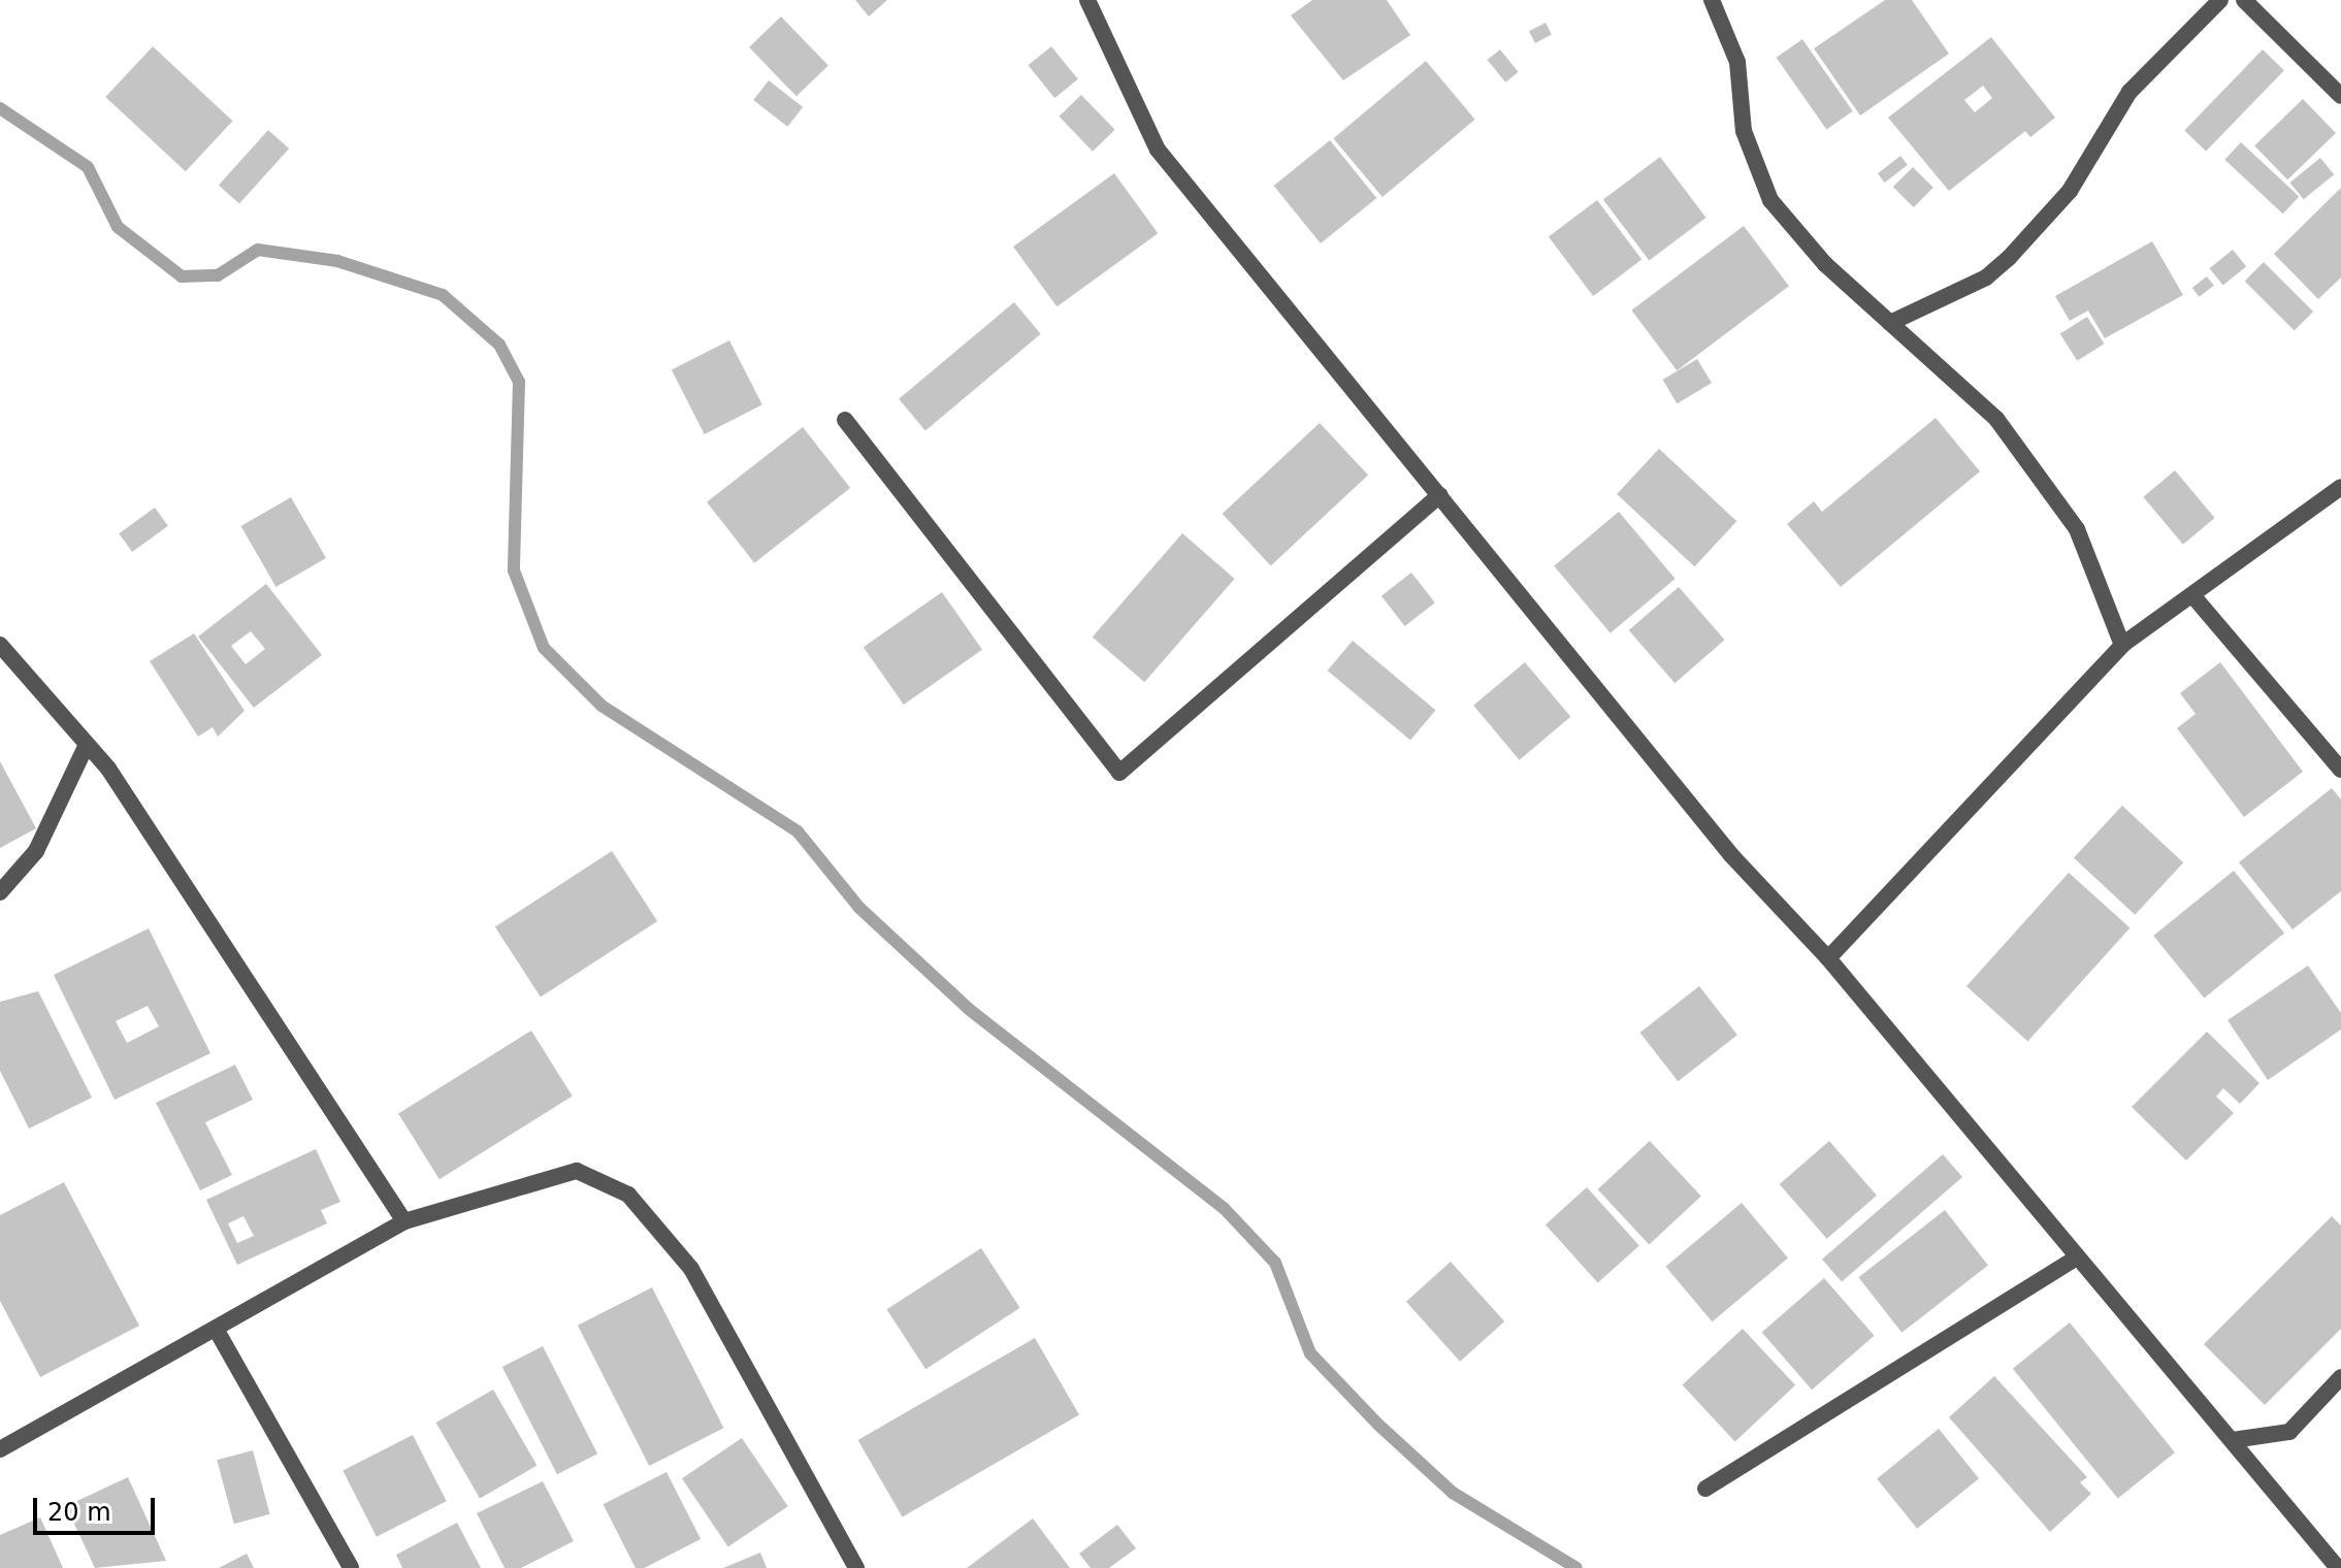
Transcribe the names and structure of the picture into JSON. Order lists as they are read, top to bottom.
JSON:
{
  "scale_bar": "20 m"
}
